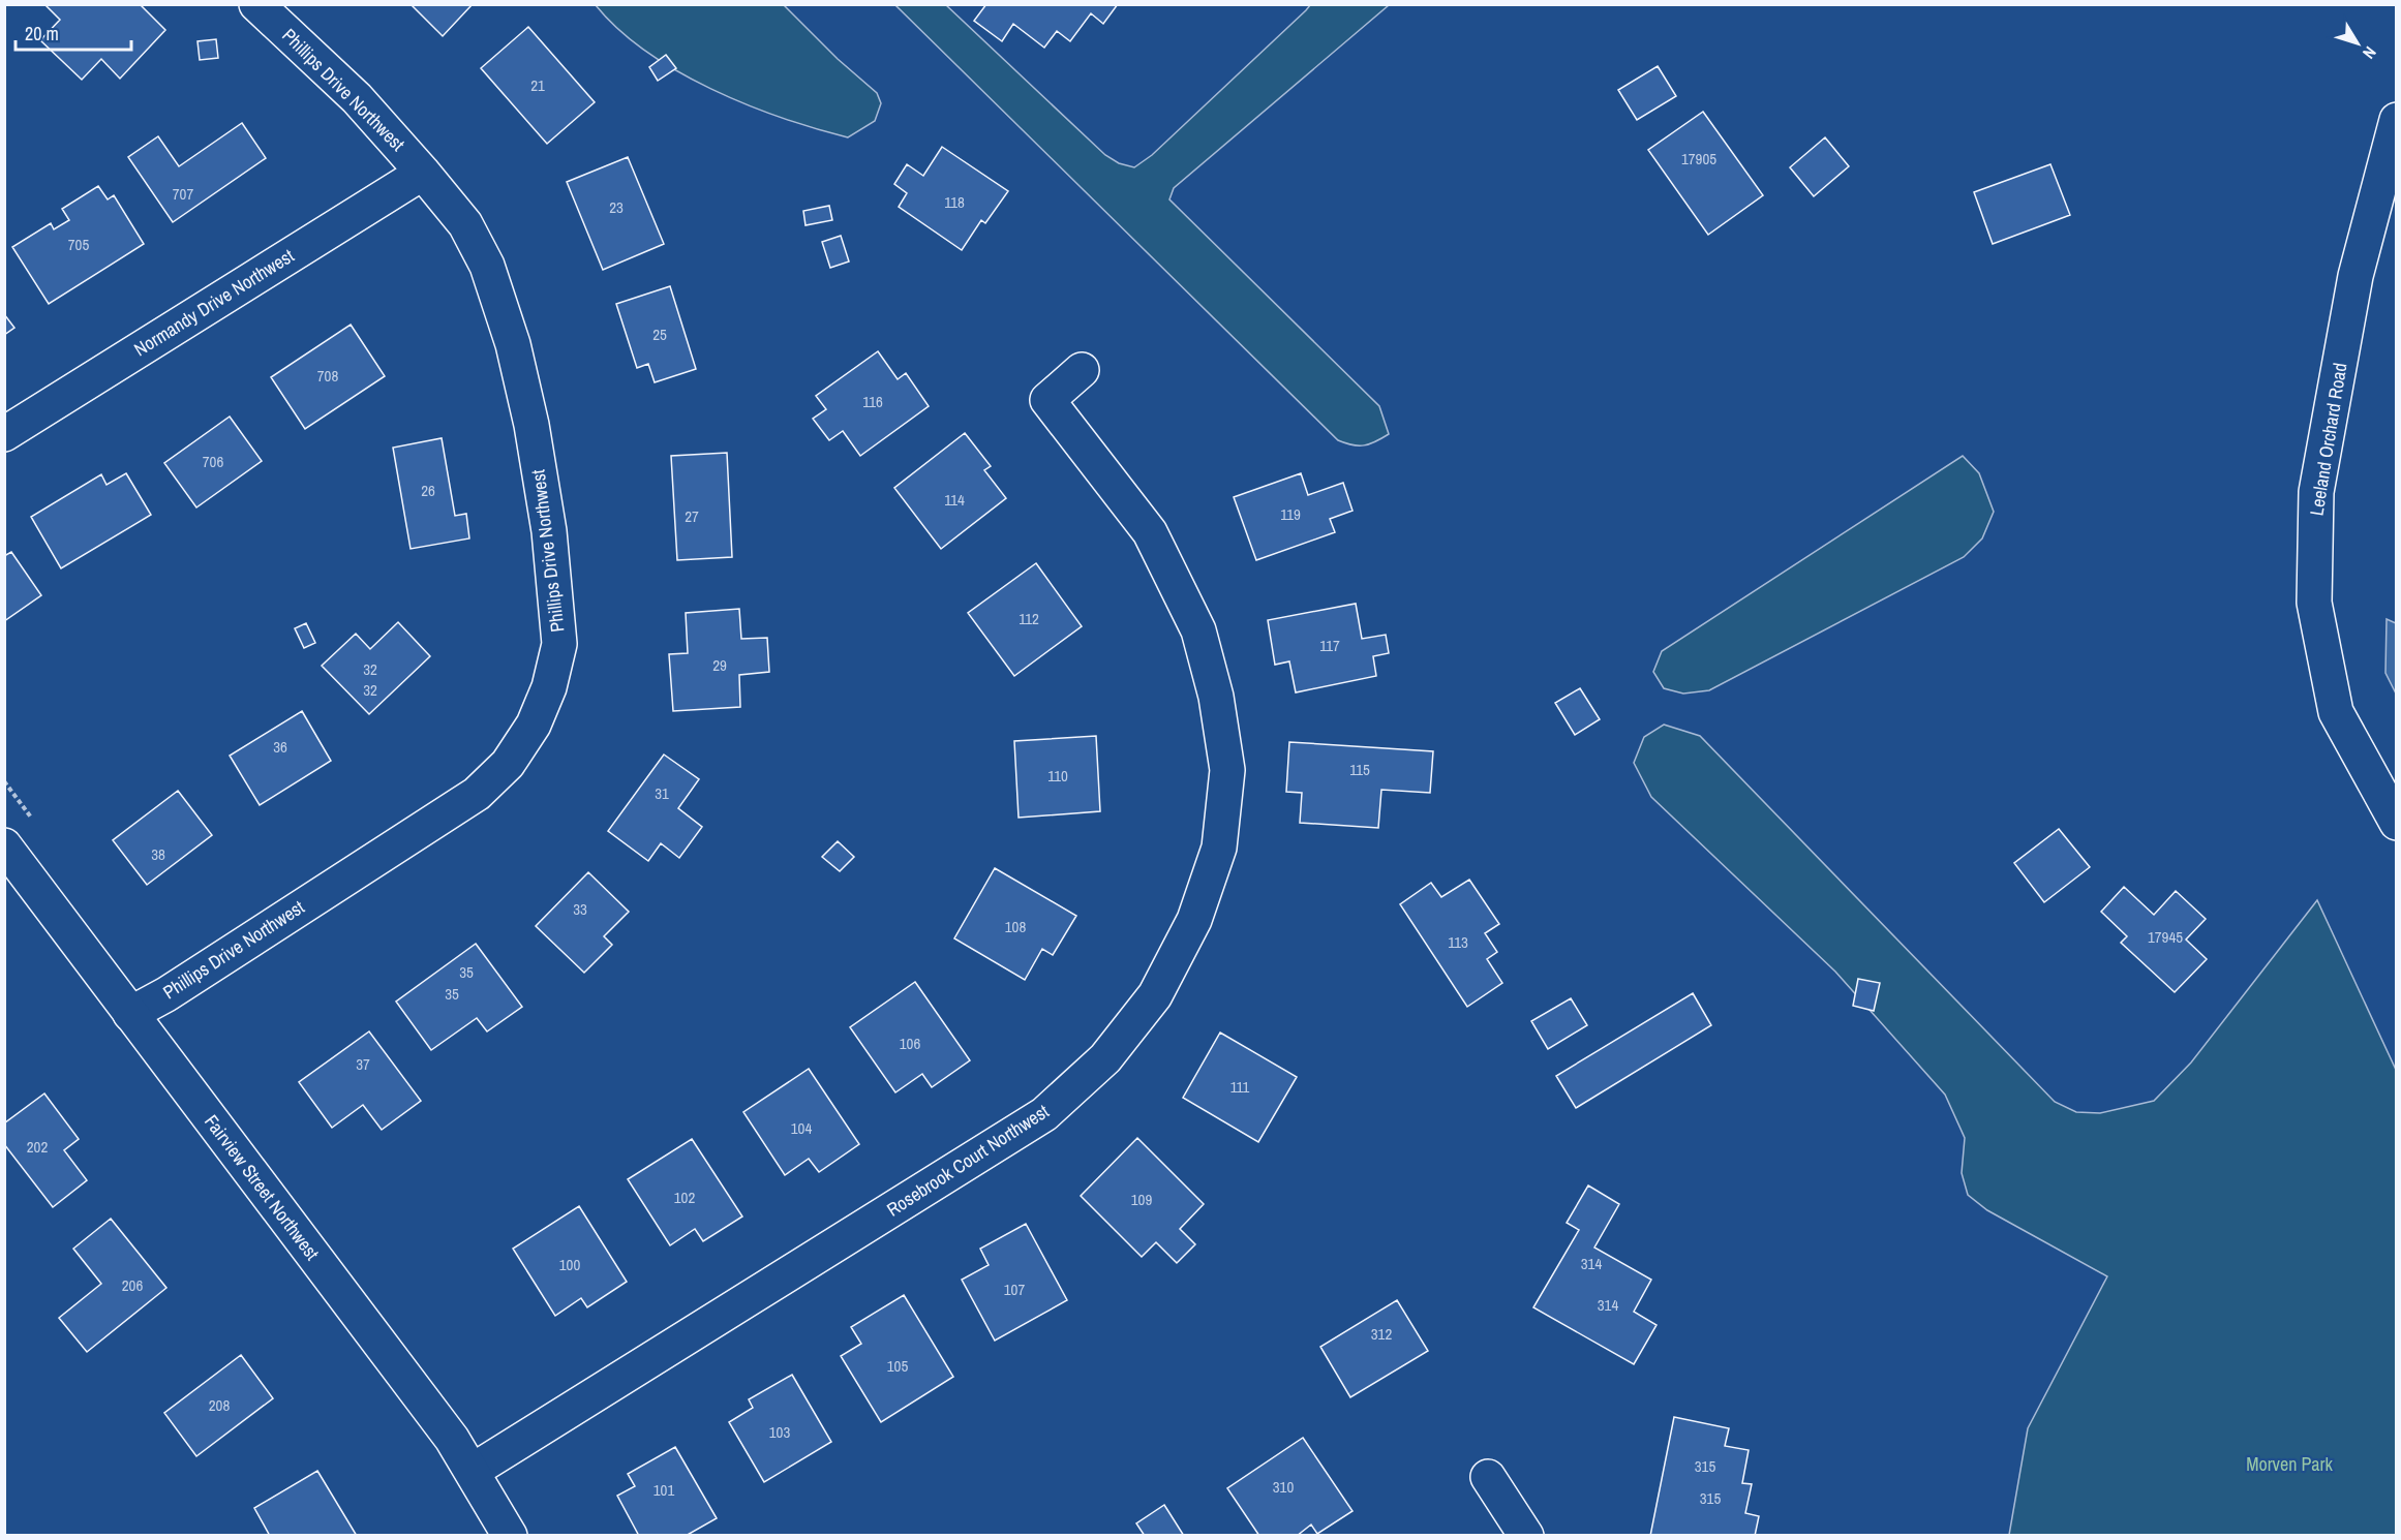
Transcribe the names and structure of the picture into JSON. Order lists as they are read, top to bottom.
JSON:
{
  "streets": {
    "street": [
      "Phillips Drive Northwest",
      "Normandy Drive Northwest",
      "Leeland Orchard Road",
      "Rosebrook Court Northwest",
      "Fairview Street Northwest"
    ]
  },
  "crossings": [
    ["Phillips Drive Northwest", "Normandy Drive Northwest"],
    ["Phillips Drive Northwest", "Fairview Street Northwest"],
    ["Rosebrook Court Northwest", "Fairview Street Northwest"]
  ],
  "parks": ["Morven Park"],
  "house_numbers": [
    "21",
    "17905",
    "707",
    "118",
    "23",
    "705",
    "25",
    "708",
    "116",
    "706",
    "26",
    "114",
    "119",
    "27",
    "112",
    "117",
    "29",
    "32",
    "32",
    "36",
    "115",
    "110",
    "31",
    "38",
    "33",
    "108",
    "17945",
    "113",
    "35",
    "35",
    "106",
    "37",
    "111",
    "104",
    "202",
    "102",
    "109",
    "314",
    "100",
    "206",
    "107",
    "314",
    "312",
    "105",
    "208",
    "103",
    "315",
    "310",
    "101",
    "315"
  ],
  "scale_bar": "20 m",
  "north": "bottom right"
}
